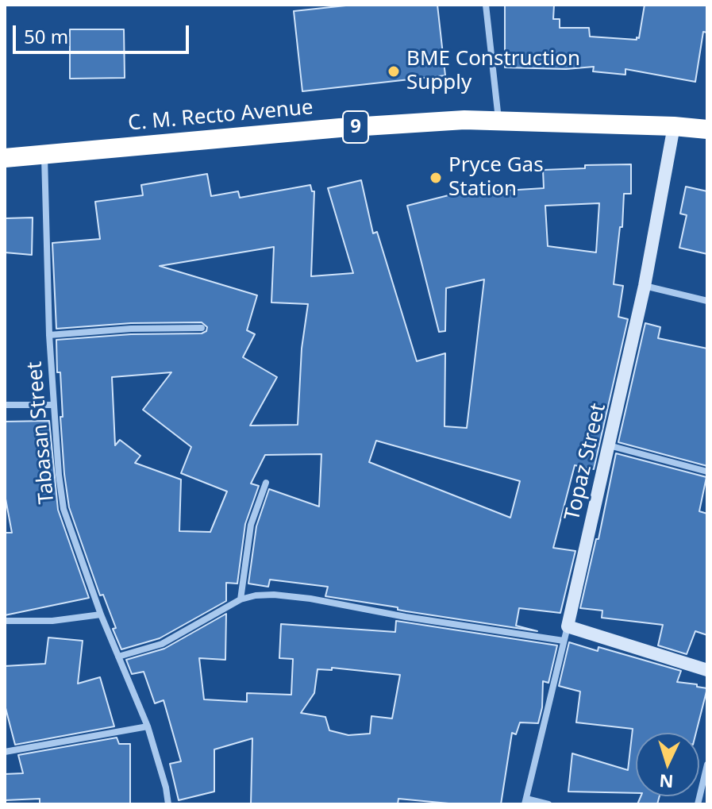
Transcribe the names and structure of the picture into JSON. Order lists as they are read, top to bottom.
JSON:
{
  "streets": {
    "highway": ["C. M. Recto Avenue", "9"],
    "street": ["Tabasan Street", "Topaz Street"]
  },
  "crossings": [
    ["C. M. Recto Avenue", "Tabasan Street"],
    ["C. M. Recto Avenue", "Topaz Street"]
  ],
  "places": ["BME Construction Supply", "Pryce Gas Station"],
  "scale_bar": "50 m",
  "north": "bottom"
}
